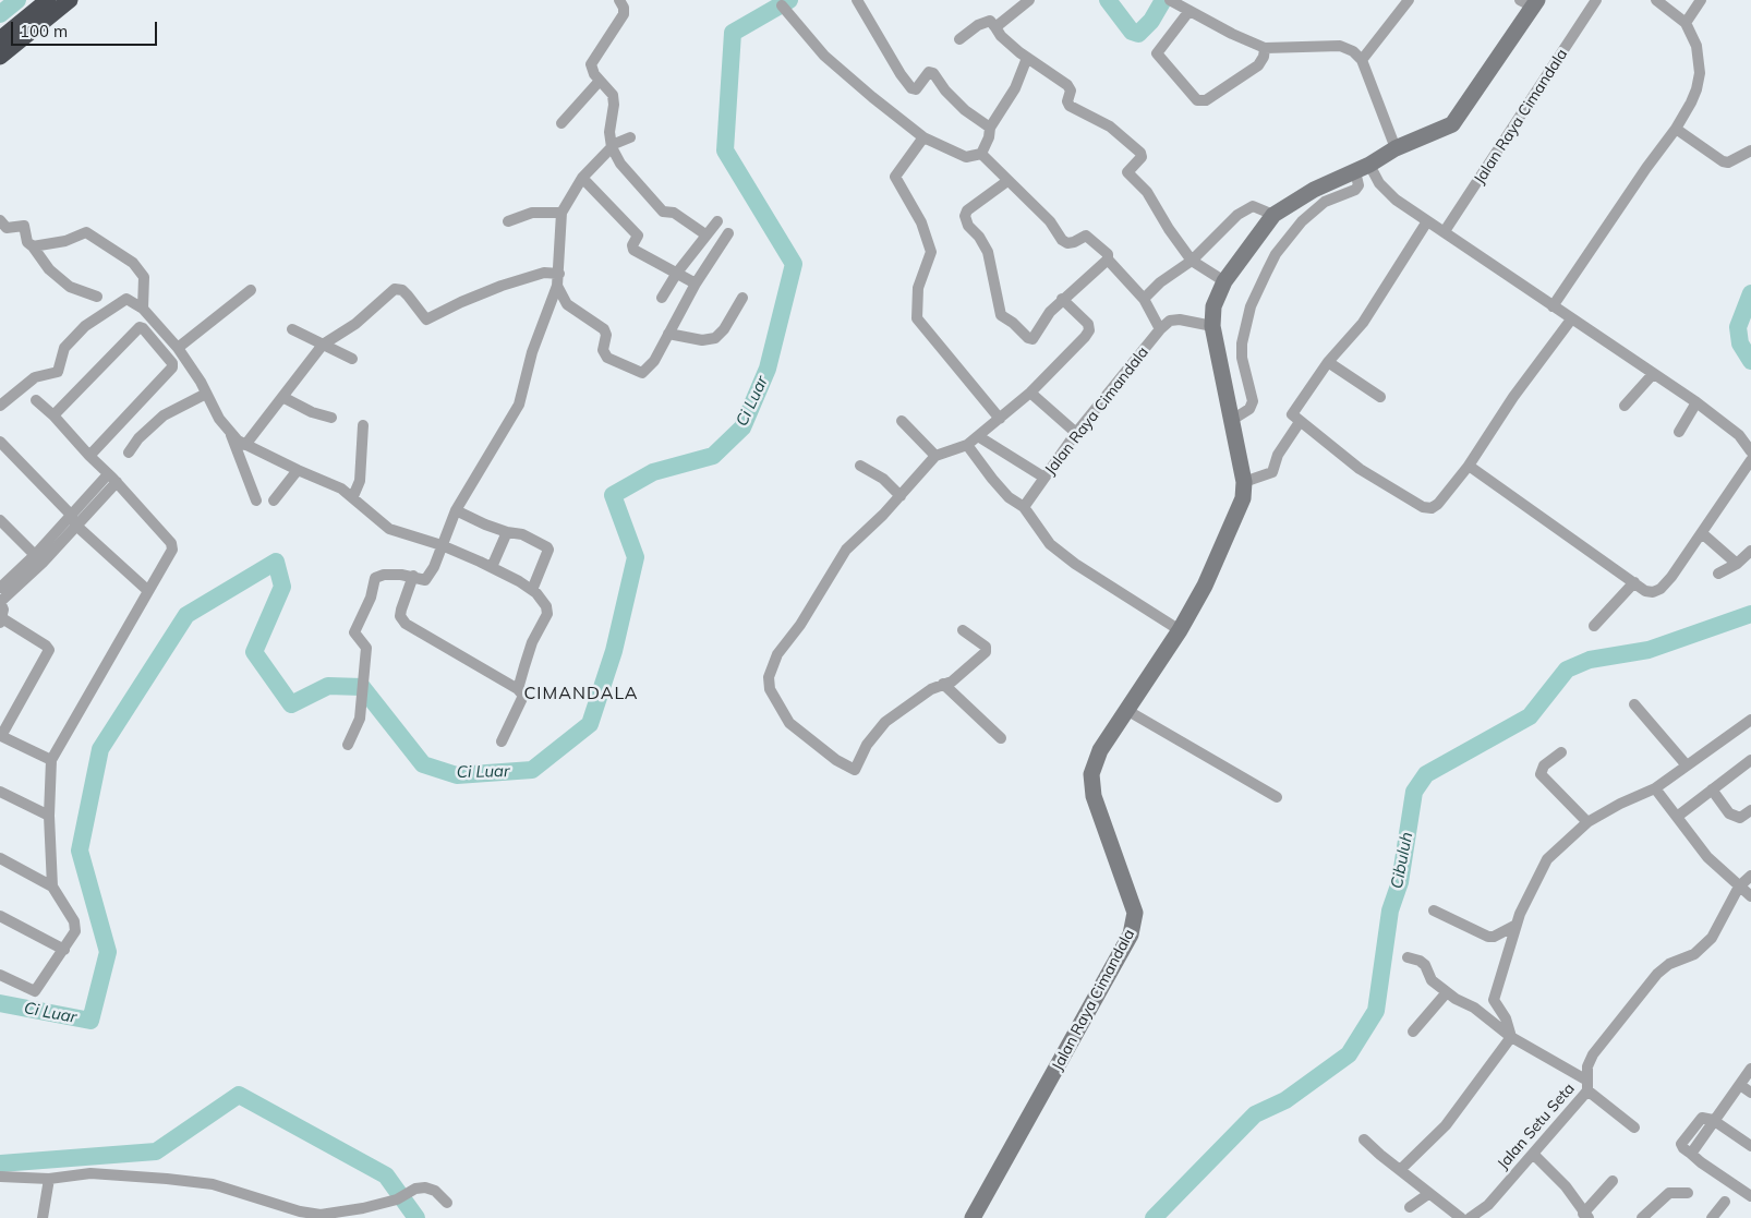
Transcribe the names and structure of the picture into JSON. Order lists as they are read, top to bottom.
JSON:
{
  "streets": {
    "street": ["Jalan Raya Cimandala", "Jalan Setu Seta"]
  },
  "districts": ["CIMANDALA"],
  "water": ["Ci Luar", "Cibuluh"],
  "scale_bar": "100 m"
}
